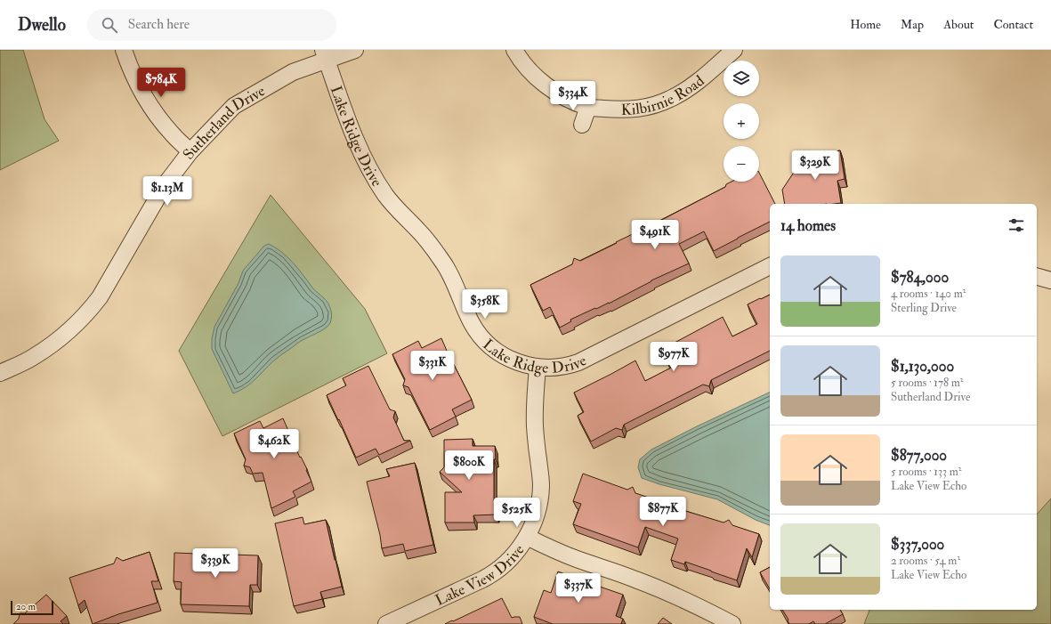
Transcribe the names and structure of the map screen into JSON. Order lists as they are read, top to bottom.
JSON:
{
  "streets": {
    "street": [
      "Kilbirnie Road",
      "Sutherland Drive",
      "Lake Ridge Drive",
      "Lake View Drive"
    ]
  },
  "crossings": [
    ["Sutherland Drive", "Lake Ridge Drive"],
    ["Lake Ridge Drive", "Lake View Drive"]
  ],
  "scale_bar": "20 m",
  "page": {
    "header": "Dwello",
    "search": "Search here",
    "nav": [
      "Home",
      "Map",
      "About",
      "Contact"
    ],
    "map_buttons": ["+", "−"],
    "price": [
      "$784K",
      "$334K",
      "$329K",
      "$1.13M",
      "$491K",
      "$358K",
      "$977K",
      "$331K",
      "$462K",
      "$800K",
      "$877K",
      "$525K",
      "$339K",
      "$337K"
    ],
    "heading": "14 homes",
    "list": [
      {
        "name": "$784,000",
        "note": "4 rooms · 140 m² · Sterling Drive"
      },
      {
        "name": "$1,130,000",
        "note": "5 rooms · 178 m² · Sutherland Drive"
      },
      {
        "name": "$877,000",
        "note": "5 rooms · 133 m² · Lake View Echo"
      },
      {
        "name": "$337,000",
        "note": "2 rooms · 54 m² · Lake View Echo"
      }
    ],
    "scale": "20 m"
  }
}
